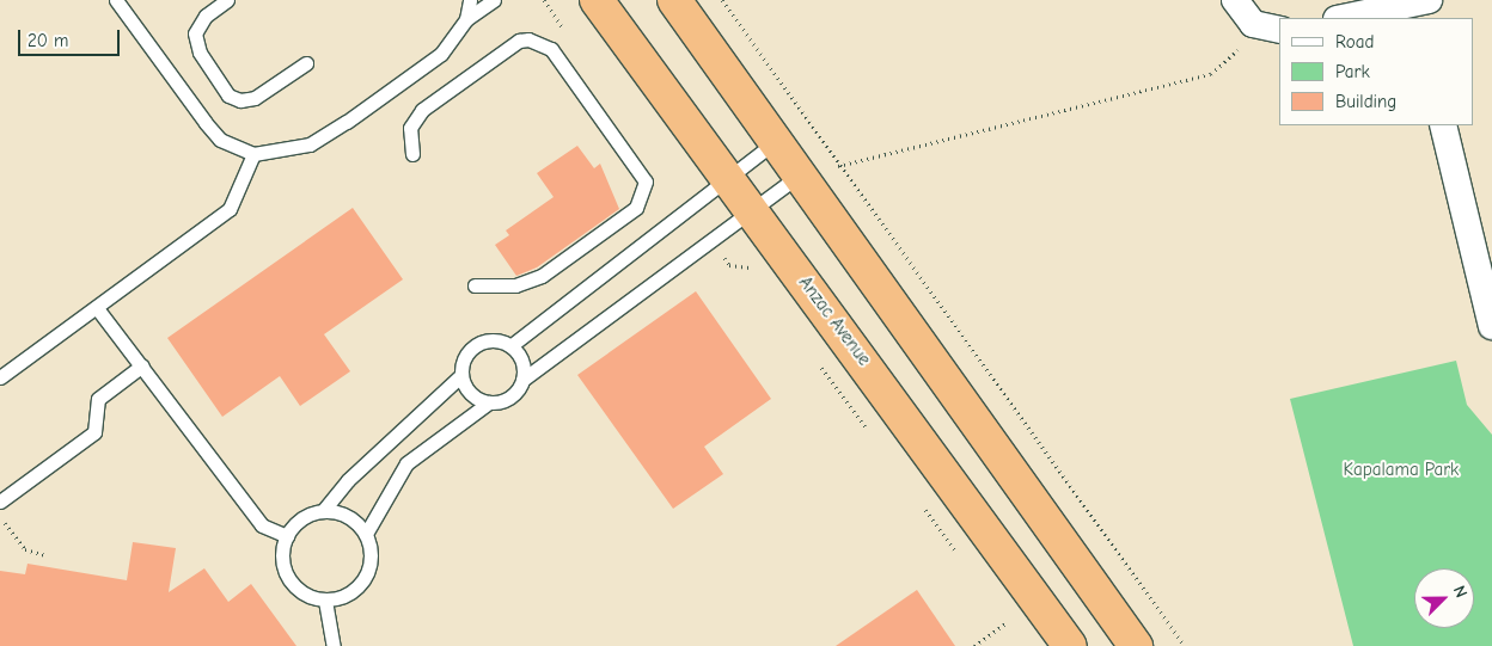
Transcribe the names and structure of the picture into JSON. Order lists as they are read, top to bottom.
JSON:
{
  "streets": {
    "highway": ["Anzac Avenue"]
  },
  "parks": ["Kapalama Park"],
  "legend": ["Road", "Park", "Building"],
  "scale_bar": "20 m",
  "north": "top right"
}
